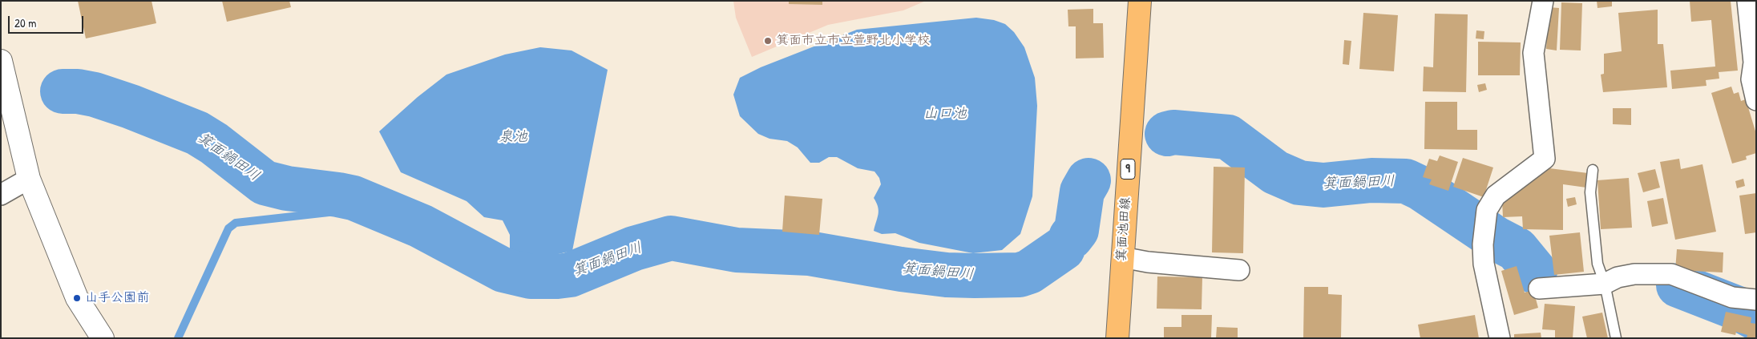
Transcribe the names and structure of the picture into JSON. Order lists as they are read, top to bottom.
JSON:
{
  "streets": {
    "main road": ["9", "箕面池田線"]
  },
  "water": ["山口池", "泉池", "箕面鍋田川"],
  "places": ["箕面市立市立萱野北小学校", "山手公園前"],
  "scale_bar": "20 m"
}
